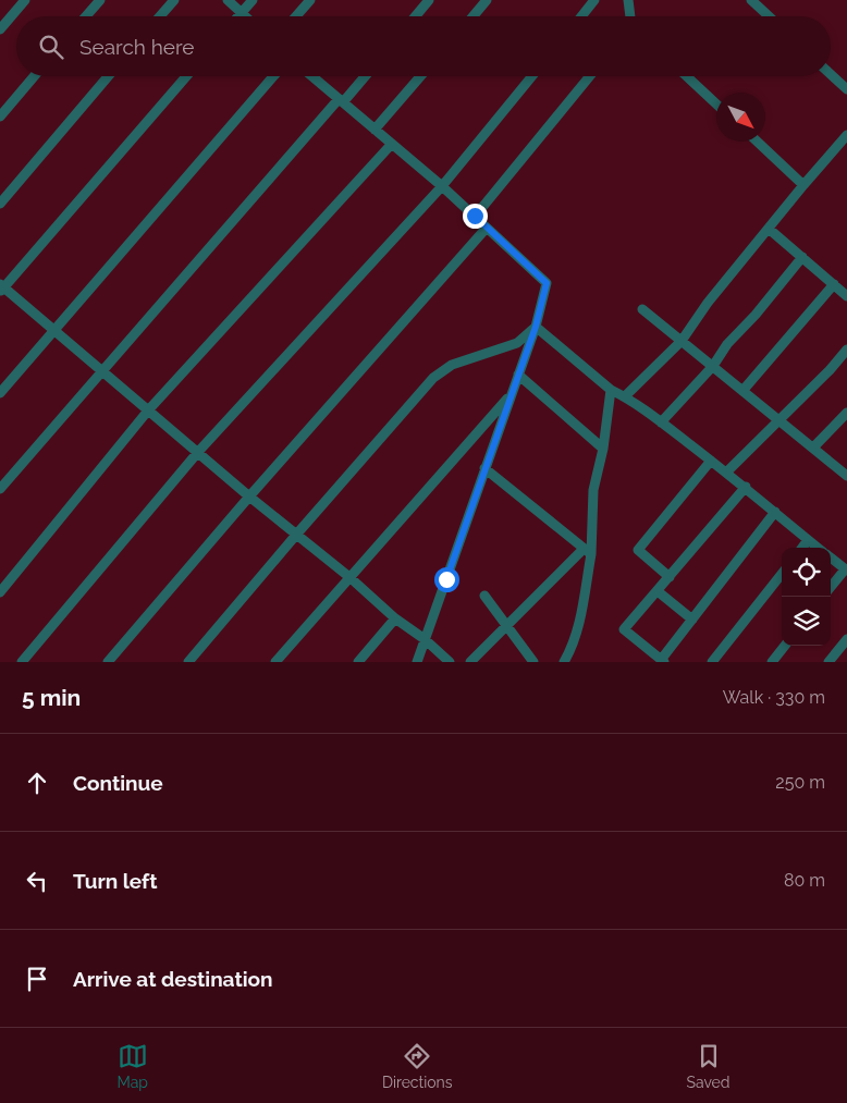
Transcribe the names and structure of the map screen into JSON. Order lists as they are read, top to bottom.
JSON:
{
  "north": "bottom right",
  "page": {
    "search": "Search here",
    "heading": ["5 min", "Walk · 330 m"],
    "list": [
      ["Continue", "250 m"],
      ["Turn left", "80 m"],
      "Arrive at destination"
    ],
    "nav": ["Map", "Directions", "Saved"]
  }
}
